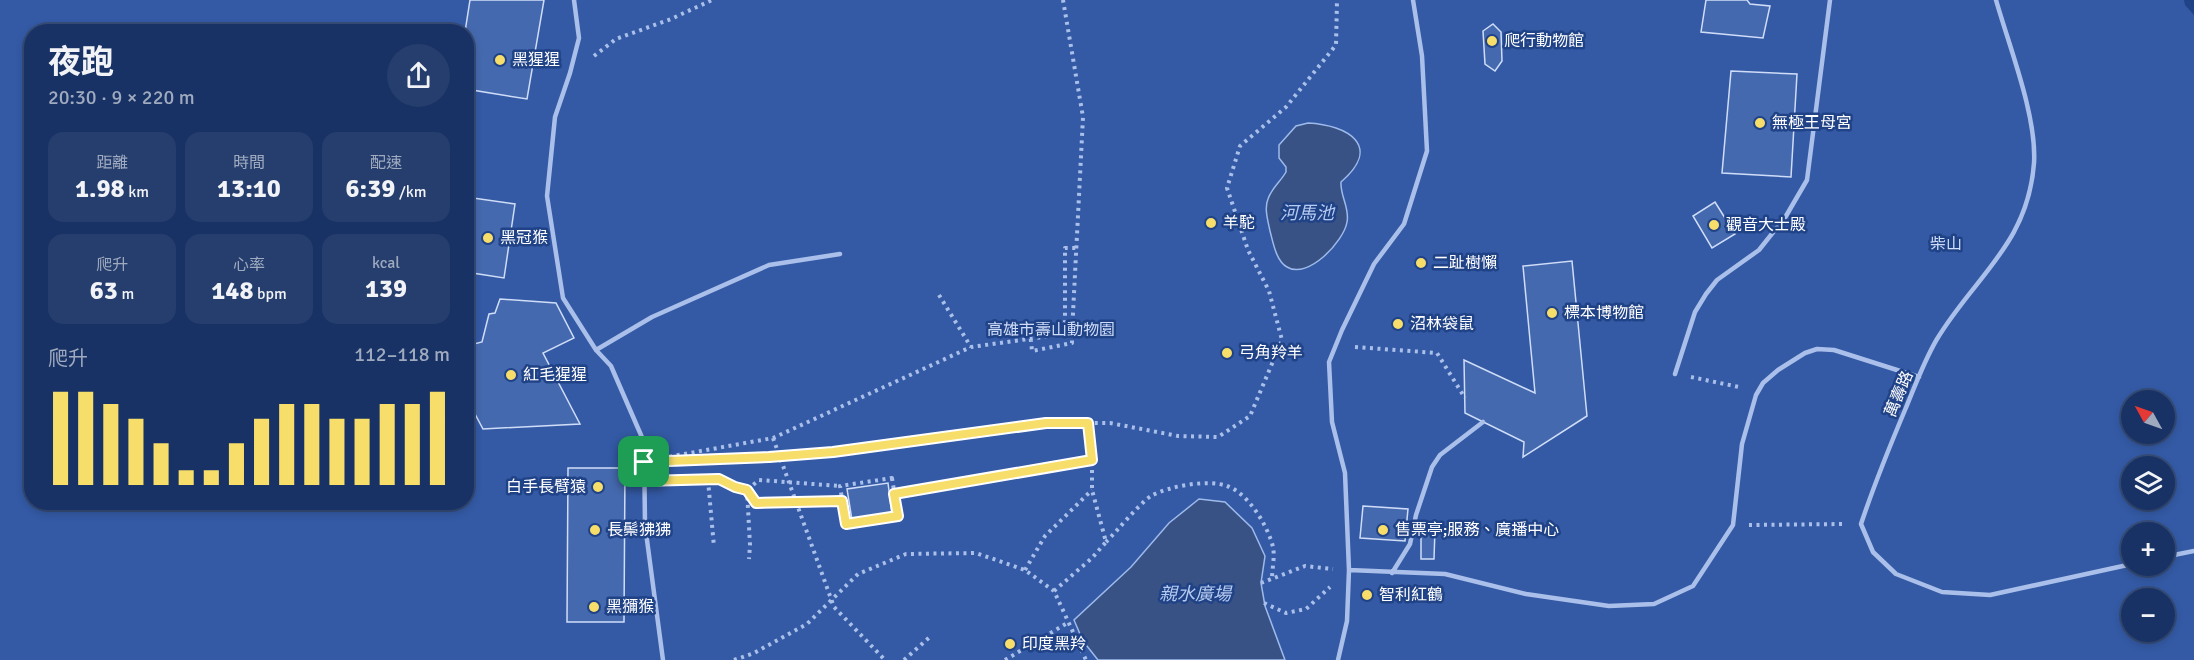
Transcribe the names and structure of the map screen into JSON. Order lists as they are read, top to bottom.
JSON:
{
  "streets": {
    "lane": ["萬壽路"]
  },
  "water": ["河馬池", "親水廣場"],
  "parks": ["柴山", "高雄市壽山動物園"],
  "places": [
    "爬行動物館",
    "黑猩猩",
    "無極王母宮",
    "羊駝",
    "觀音大士殿",
    "黑冠猴",
    "二趾樹懶",
    "標本博物館",
    "沼林袋鼠",
    "弓角羚羊",
    "紅毛猩猩",
    "白手長臂猿",
    "長鬃狒狒",
    "售票亭;服務、廣播中心",
    "智利紅鶴",
    "黑獼猴",
    "印度黑羚"
  ],
  "north": "top left",
  "page": {
    "heading": ["夜跑", "20:30 · 9 × 220 m"],
    "stats": [
      ["距離", "1.98 km"],
      ["時間", "13:10"],
      ["配速", "6:39 /km"],
      ["爬升", "63 m"],
      ["心率", "148 bpm"],
      ["kcal", "139"]
    ],
    "chart": ["爬升", "112–118 m"],
    "map_buttons": ["+", "−"]
  }
}
